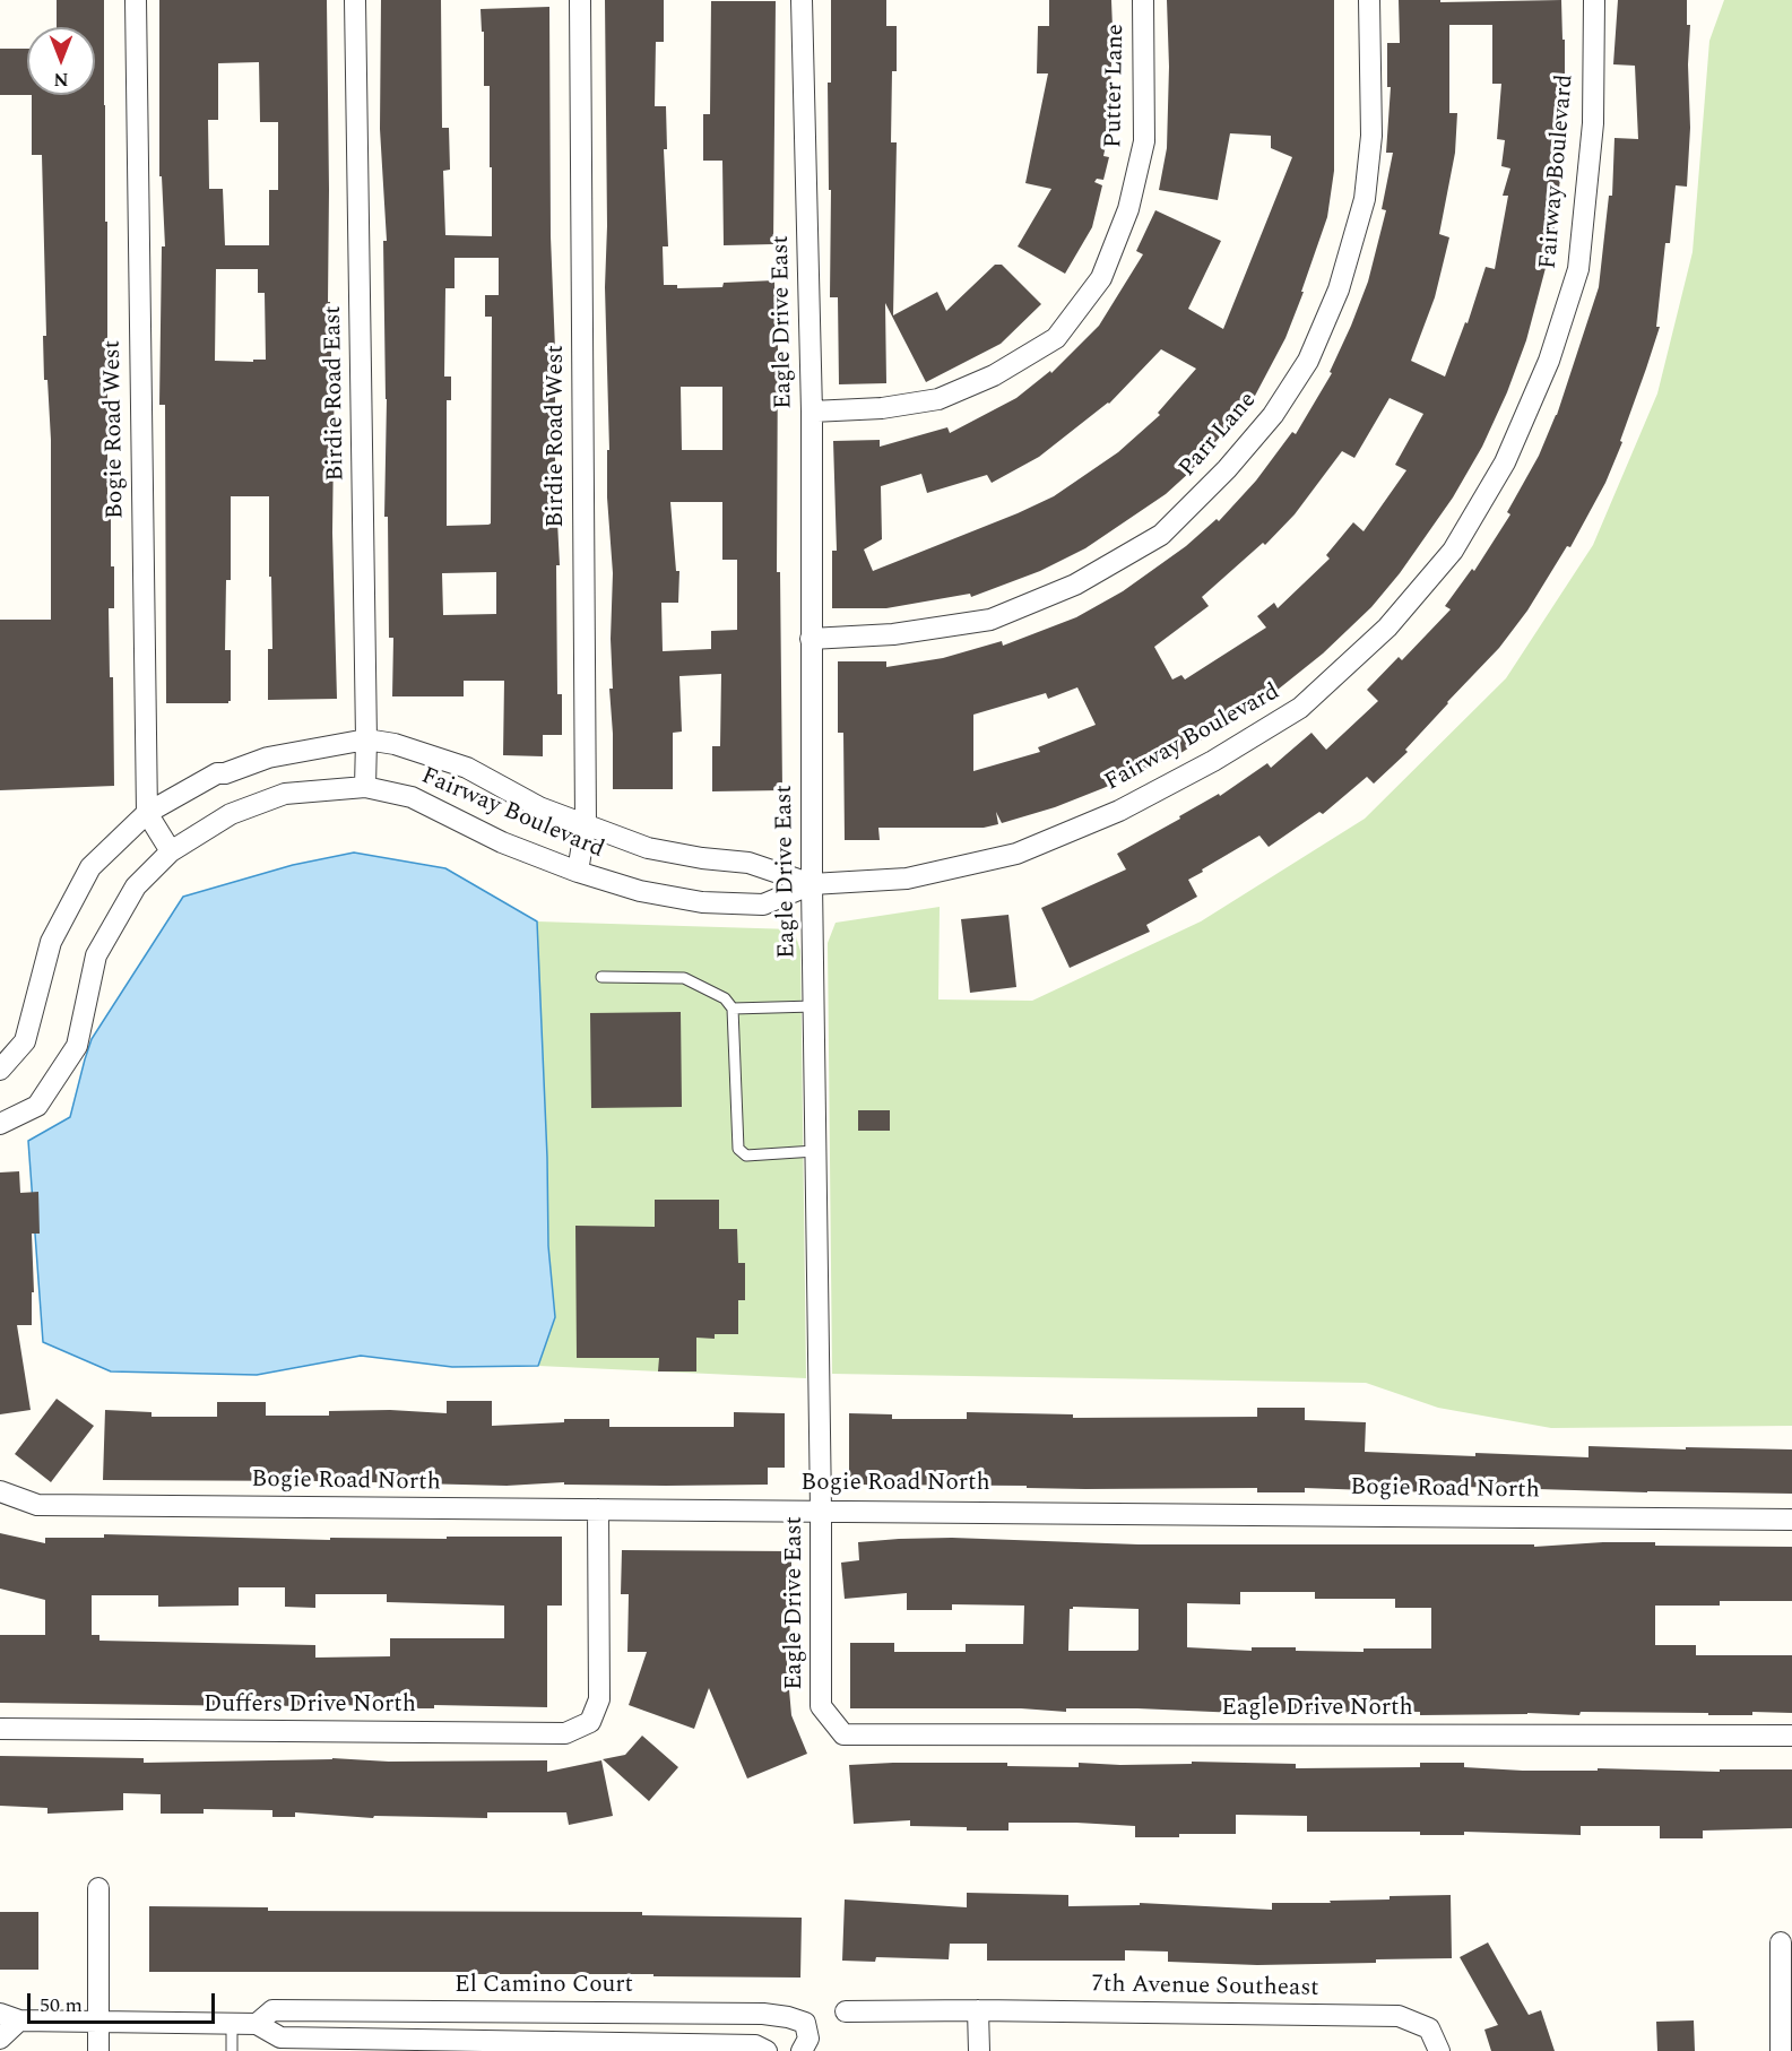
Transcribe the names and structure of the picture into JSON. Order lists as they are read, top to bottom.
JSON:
{
  "streets": {
    "street": [
      "Putter Lane",
      "Fairway Boulevard",
      "Eagle Drive East",
      "Birdie Road East",
      "Bogie Road West",
      "Parr Lane",
      "Birdie Road West",
      "Bogie Road North",
      "Duffers Drive North",
      "Eagle Drive North",
      "El Camino Court",
      "7th Avenue Southeast"
    ]
  },
  "crossings": [
    ["Putter Lane", "Eagle Drive East"],
    ["Fairway Boulevard", "Eagle Drive East"],
    ["Fairway Boulevard", "Birdie Road East"],
    ["Fairway Boulevard", "Bogie Road West"],
    ["Fairway Boulevard", "Birdie Road West"],
    ["Eagle Drive East", "Parr Lane"],
    ["Eagle Drive East", "Bogie Road North"],
    ["Eagle Drive East", "Eagle Drive North"],
    ["Bogie Road North", "Duffers Drive North"]
  ],
  "scale_bar": "50 m",
  "north": "bottom"
}
